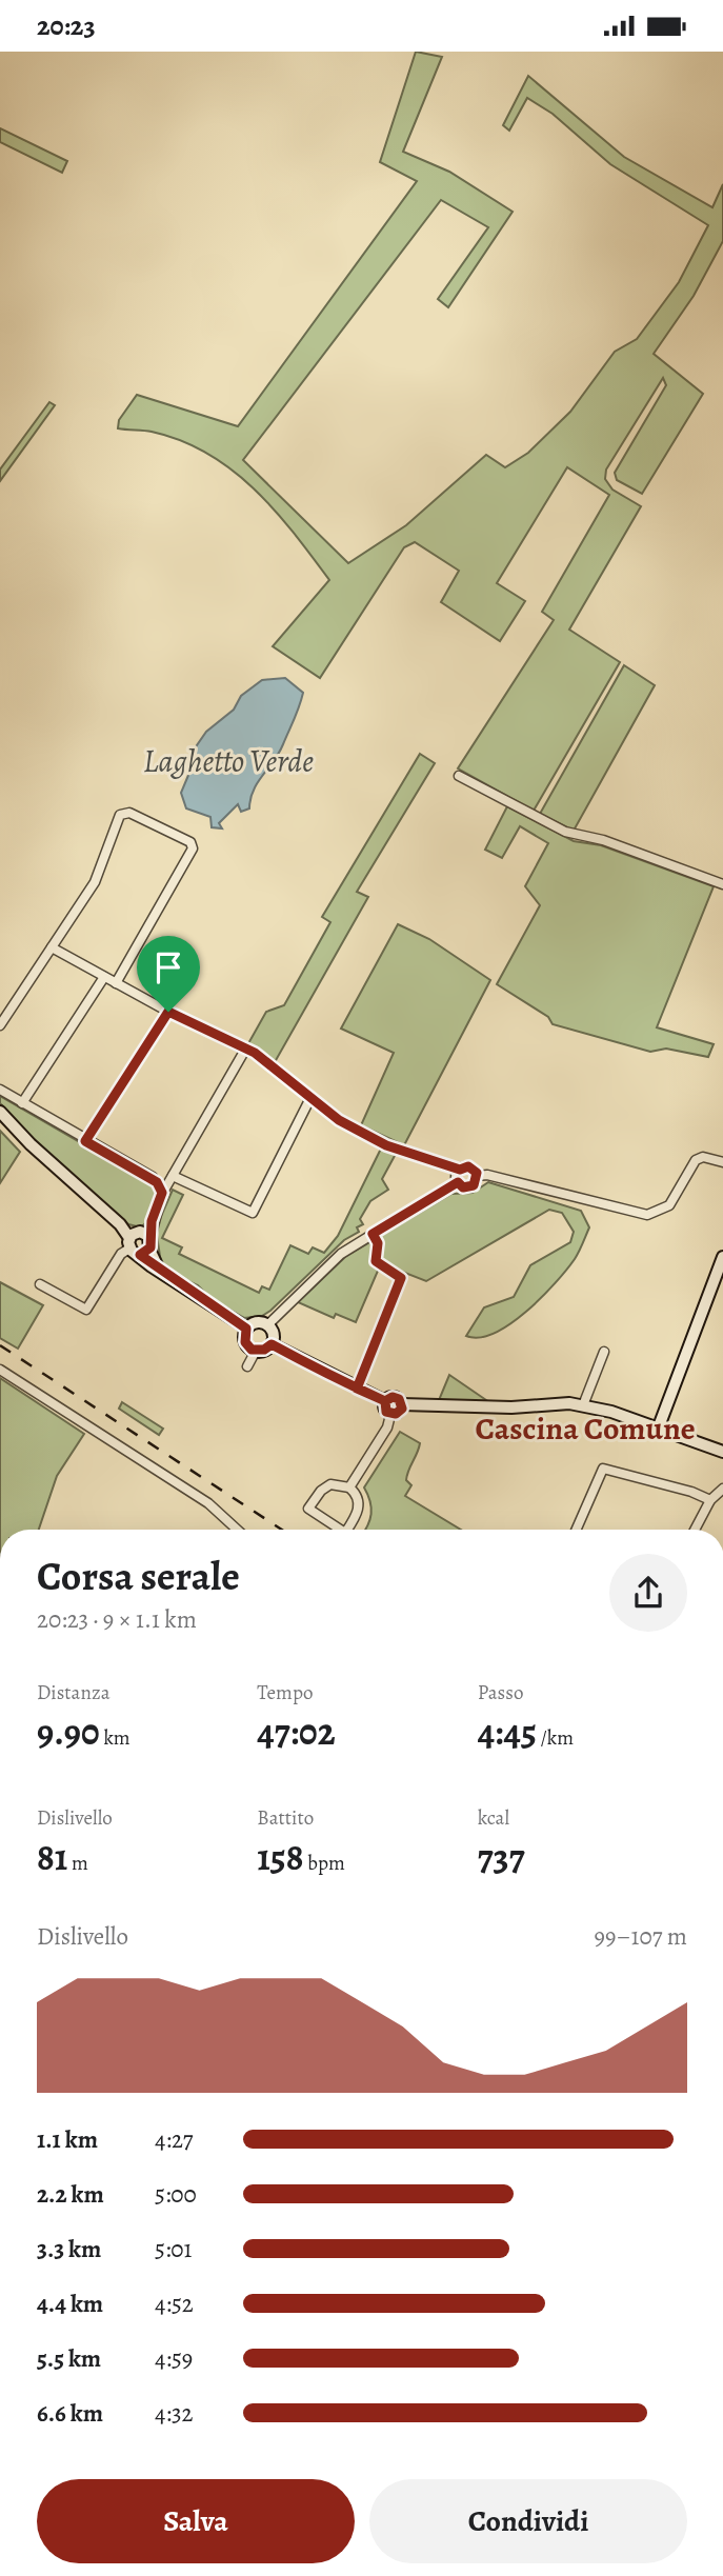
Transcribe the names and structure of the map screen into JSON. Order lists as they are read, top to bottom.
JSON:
{
  "districts": ["Cascina Comune"],
  "water": ["Laghetto Verde"],
  "page": {
    "status": "20:23",
    "heading": ["Corsa serale", "20:23 · 9 × 1.1 km"],
    "stats": [
      ["Distanza", "9.90 km"],
      ["Tempo", "47:02"],
      ["Passo", "4:45 /km"],
      ["Dislivello", "81 m"],
      ["Battito", "158 bpm"],
      ["kcal", "737"]
    ],
    "chart": ["Dislivello", "99–107 m"],
    "list": [
      {
        "name": "1.1 km",
        "note": "4:27"
      },
      {
        "name": "2.2 km",
        "note": "5:00"
      },
      {
        "name": "3.3 km",
        "note": "5:01"
      },
      {
        "name": "4.4 km",
        "note": "4:52"
      },
      {
        "name": "5.5 km",
        "note": "4:59"
      },
      {
        "name": "6.6 km",
        "note": "4:32"
      }
    ],
    "buttons": ["Salva", "Condividi"]
  }
}
